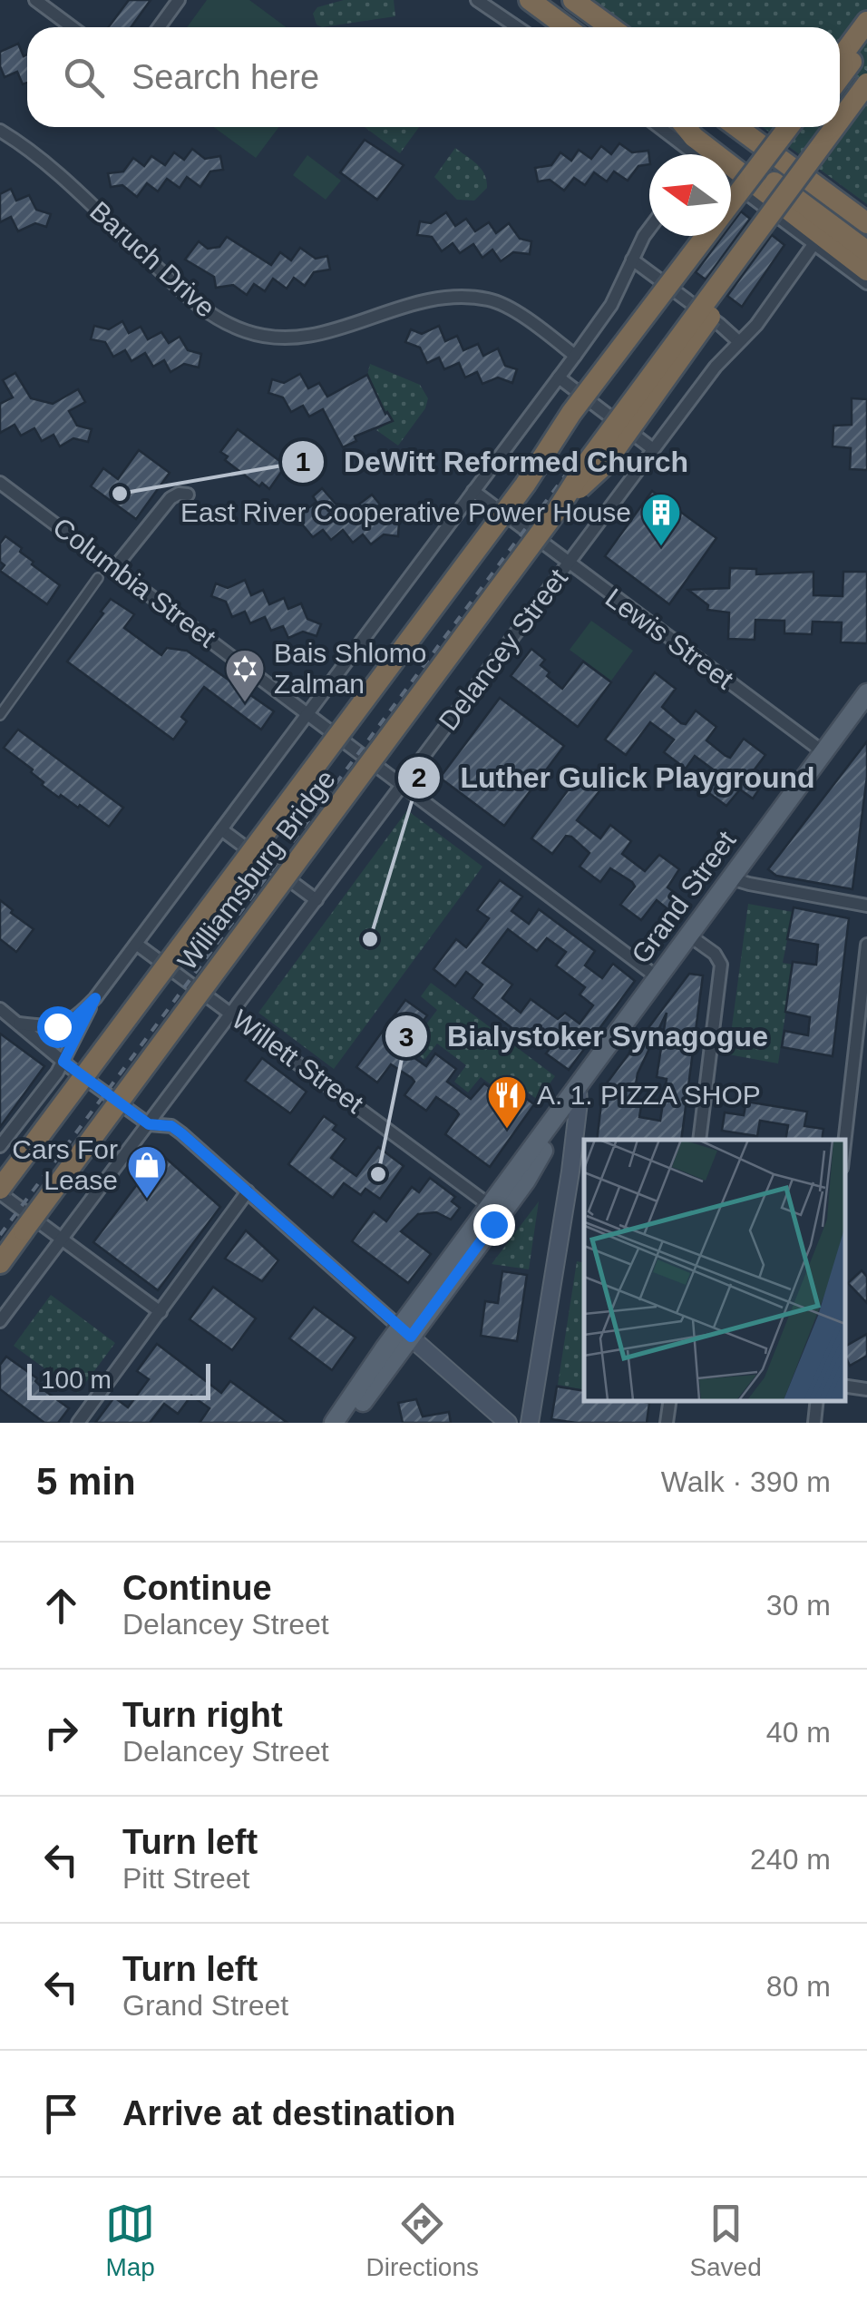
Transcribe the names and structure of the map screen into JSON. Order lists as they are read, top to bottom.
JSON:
{
  "streets": {
    "highway": ["Williamsburg Bridge"],
    "main road": ["Grand Street"],
    "street": [
      "Baruch Drive",
      "Columbia Street",
      "Lewis Street",
      "Delancey Street",
      "Willett Street"
    ]
  },
  "crossings": [
    ["Columbia Street", "Delancey Street"],
    ["Columbia Street", "Grand Street"],
    ["Lewis Street", "Delancey Street"],
    ["Lewis Street", "Grand Street"],
    ["Delancey Street", "Willett Street"],
    ["Grand Street", "Willett Street"]
  ],
  "places": {
    "other": ["DeWitt Reformed Church", "Luther Gulick Playground", "Bialystoker Synagogue"],
    "building": ["East River Cooperative Power House"],
    "synagogue": ["Bais Shlomo Zalman"],
    "restaurant": ["A. 1. PIZZA SHOP"],
    "shop": ["Cars For Lease"]
  },
  "scale_bar": "100 m",
  "north": "left",
  "page": {
    "search": "Search here",
    "scale": "100 m",
    "heading": ["5 min", "Walk · 390 m"],
    "list": [
      ["Continue", "Delancey Street", "30 m"],
      ["Turn right", "Delancey Street", "40 m"],
      ["Turn left", "Pitt Street", "240 m"],
      ["Turn left", "Grand Street", "80 m"],
      "Arrive at destination"
    ],
    "nav": ["Map", "Directions", "Saved"]
  }
}
